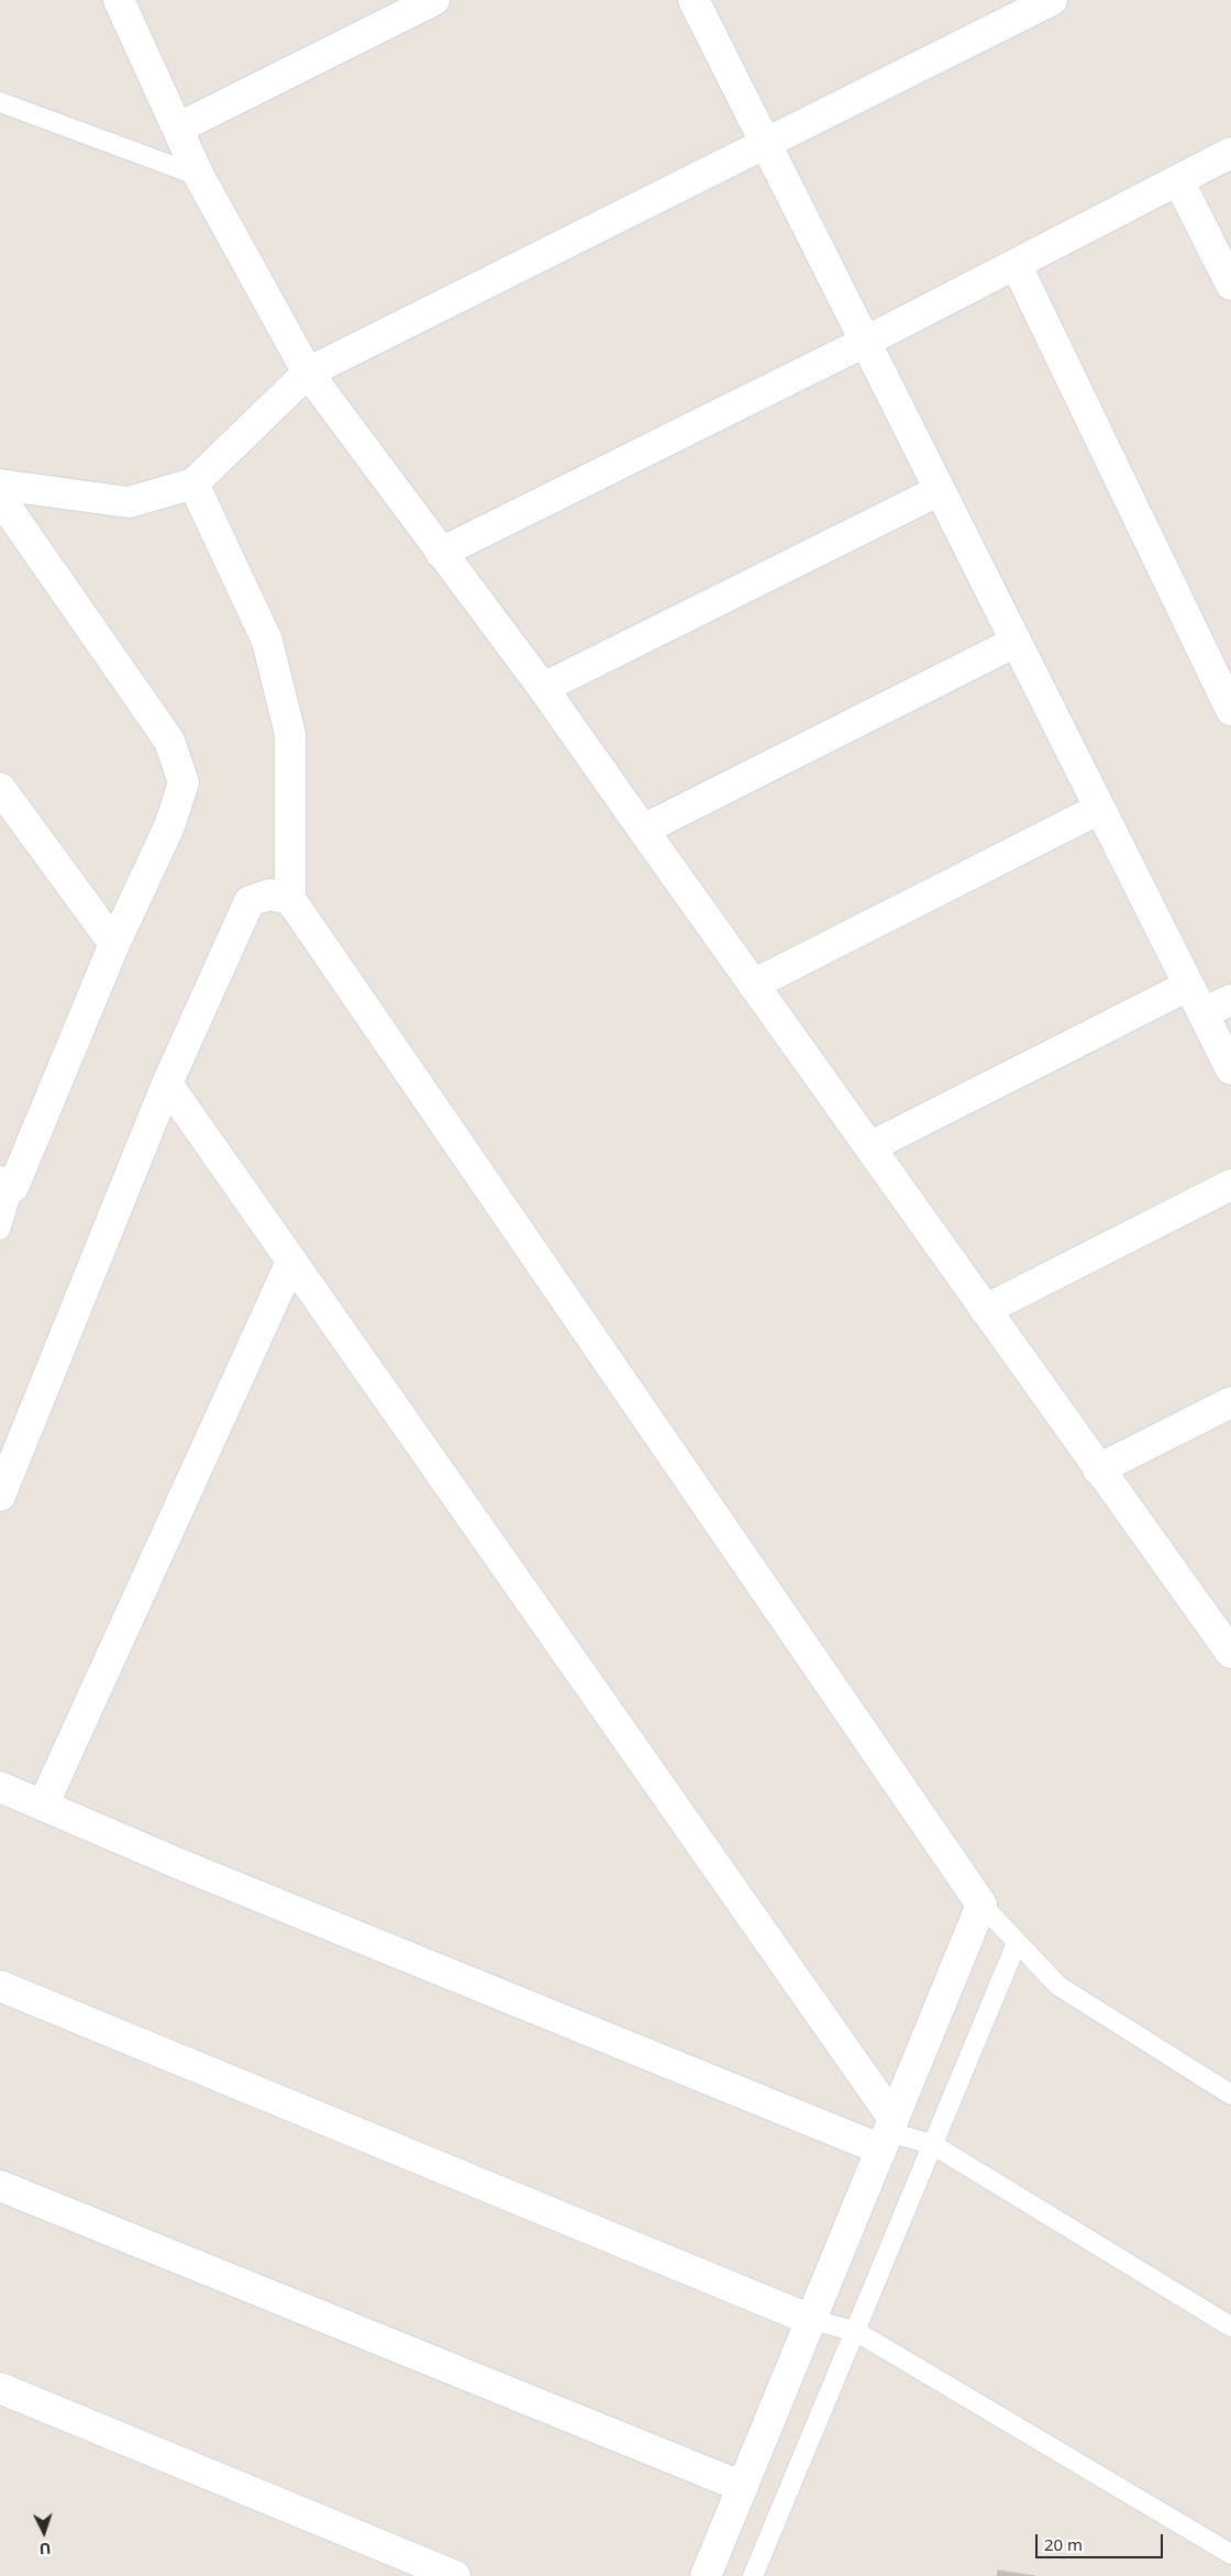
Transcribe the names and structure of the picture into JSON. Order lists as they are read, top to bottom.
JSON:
{
  "scale_bar": "20 m",
  "north": "bottom"
}
